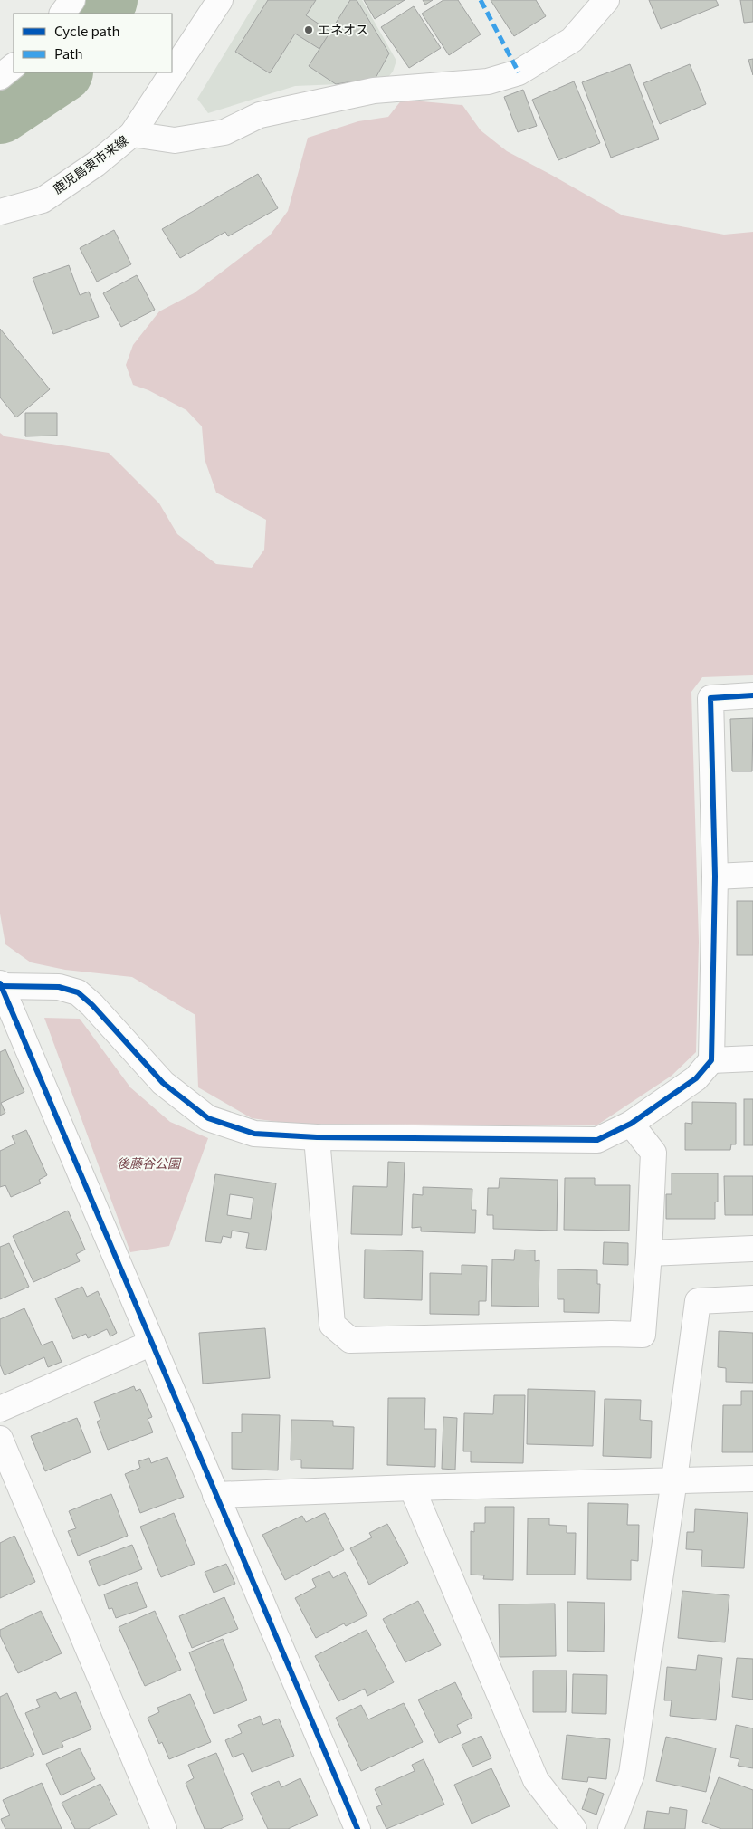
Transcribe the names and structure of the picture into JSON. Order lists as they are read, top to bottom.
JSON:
{
  "streets": {
    "street": ["鹿児島東市来線"]
  },
  "parks": ["後藤谷公園"],
  "places": ["エネオス"],
  "legend": ["Cycle path", "Path"]
}
